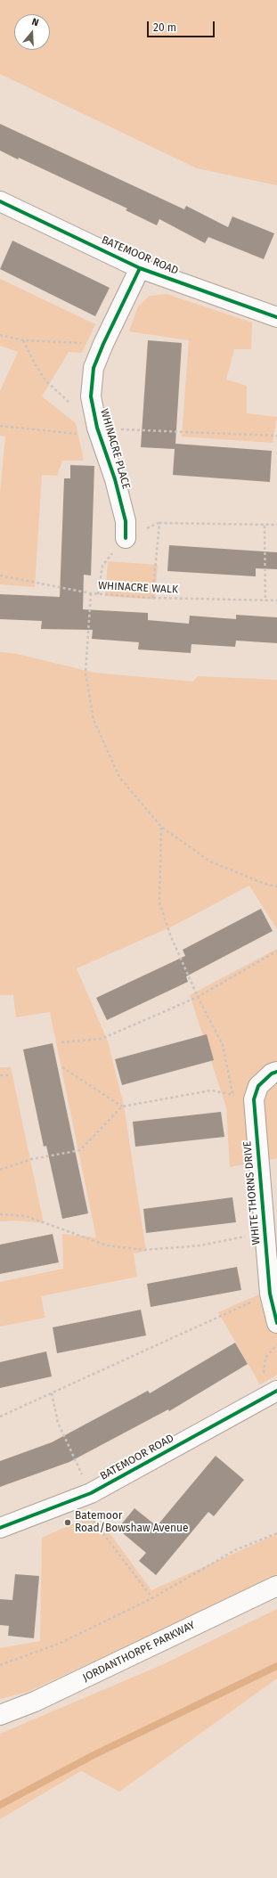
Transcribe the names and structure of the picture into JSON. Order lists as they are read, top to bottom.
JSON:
{
  "streets": {
    "street": [
      "BATEMOOR ROAD",
      "WHINACRE PLACE",
      "WHITE THORNS DRIVE",
      "JORDANTHORPE PARKWAY"
    ],
    "path": ["WHINACRE WALK"]
  },
  "crossings": [
    ["BATEMOOR ROAD", "WHINACRE PLACE"]
  ],
  "places": ["Batemoor Road/Bowshaw Avenue"],
  "scale_bar": "20 m",
  "north": "top"
}
